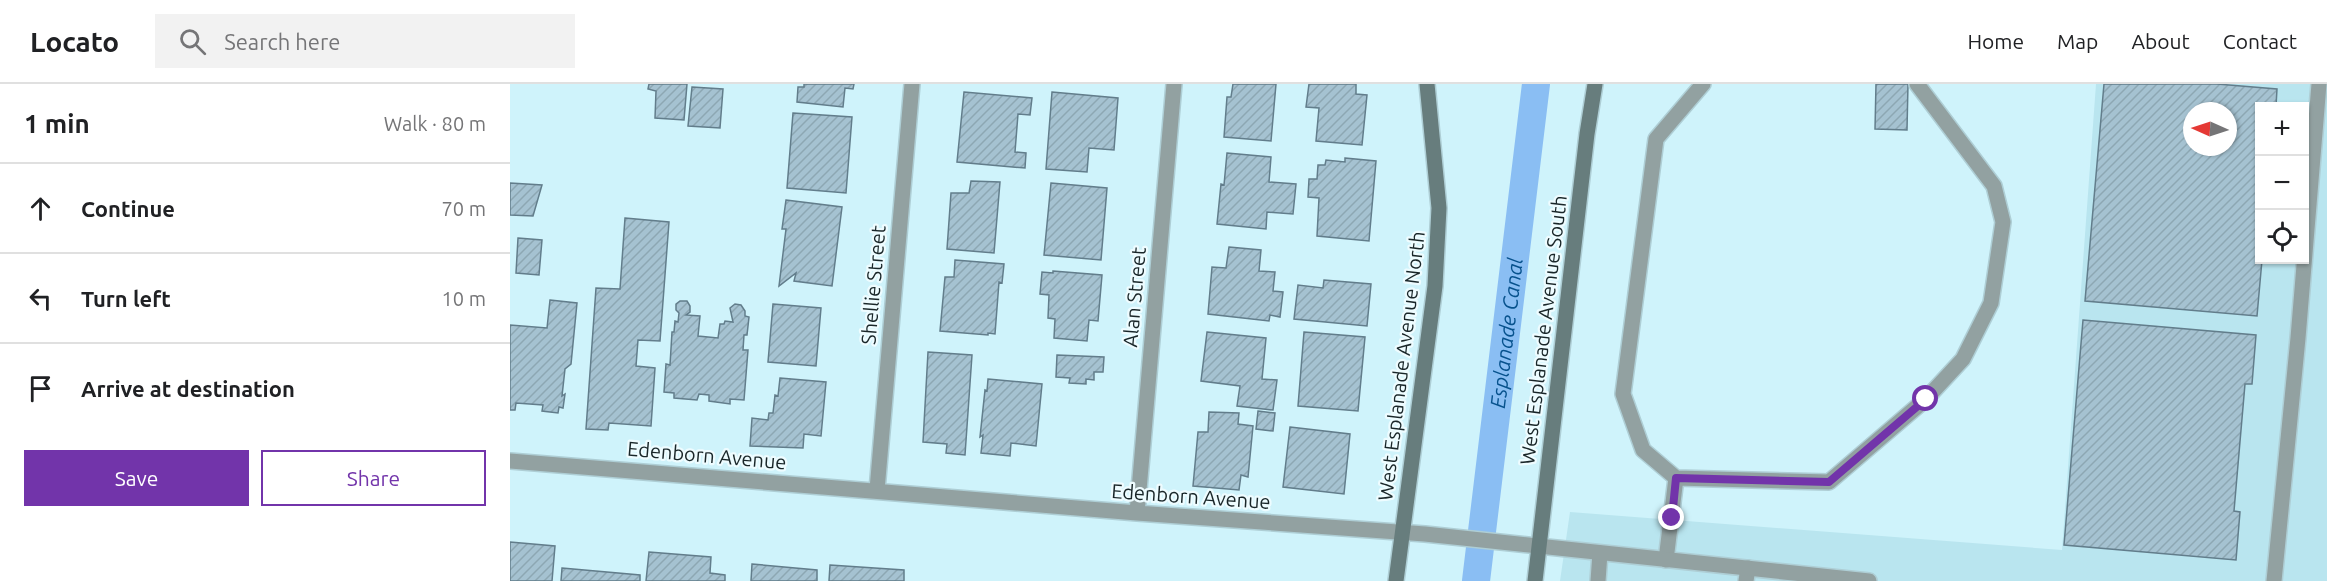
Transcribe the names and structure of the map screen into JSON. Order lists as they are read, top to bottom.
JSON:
{
  "streets": {
    "main road": ["West Esplanade Avenue South", "West Esplanade Avenue North"],
    "street": ["Shellie Street", "Alan Street", "Edenborn Avenue"]
  },
  "crossings": [
    ["Shellie Street", "Edenborn Avenue"],
    ["Alan Street", "Edenborn Avenue"],
    ["West Esplanade Avenue South", "Edenborn Avenue"],
    ["West Esplanade Avenue North", "Edenborn Avenue"]
  ],
  "water": ["Esplanade Canal"],
  "north": "left",
  "page": {
    "header": "Locato",
    "search": "Search here",
    "nav": [
      "Home",
      "Map",
      "About",
      "Contact"
    ],
    "heading": ["1 min", "Walk · 80 m"],
    "map_buttons": ["+", "−"],
    "list": [
      ["Continue", "70 m"],
      ["Turn left", "10 m"],
      "Arrive at destination"
    ],
    "buttons": ["Save", "Share"]
  }
}
